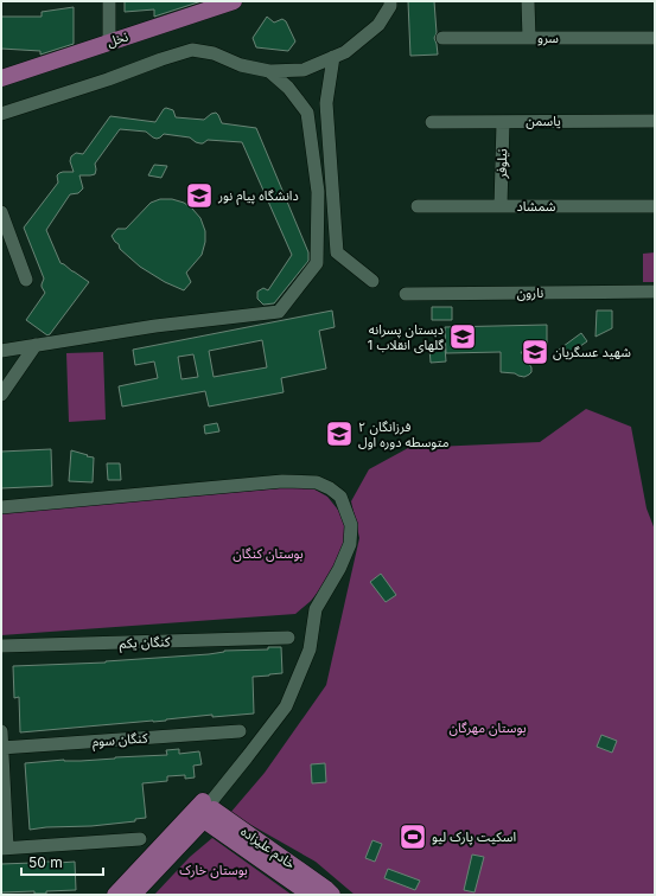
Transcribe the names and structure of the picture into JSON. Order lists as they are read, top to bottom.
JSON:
{
  "streets": {
    "main road": ["نخل", "خادم علیزاده"],
    "street": [
      "سرو",
      "یاسمن",
      "نیلوفر",
      "شمشاد",
      "نارون",
      "کنگان یکم",
      "کنگان سوم"
    ]
  },
  "crossings": [
    ["یاسمن", "نیلوفر"],
    ["نیلوفر", "شمشاد"]
  ],
  "parks": ["بوستان کنگان", "بوستان مهرگان", "بوستان خارک"],
  "places": {
    "school or university": [
      "دانشگاه پیام نور",
      "دبستان پسرانه گلهای انقلاب 1",
      "شهید عسگریان",
      "فرزانگان ۲ متوسطه دوره اول"
    ],
    "sports": ["اسکیت پارک لیو"]
  },
  "scale_bar": "50 m"
}
